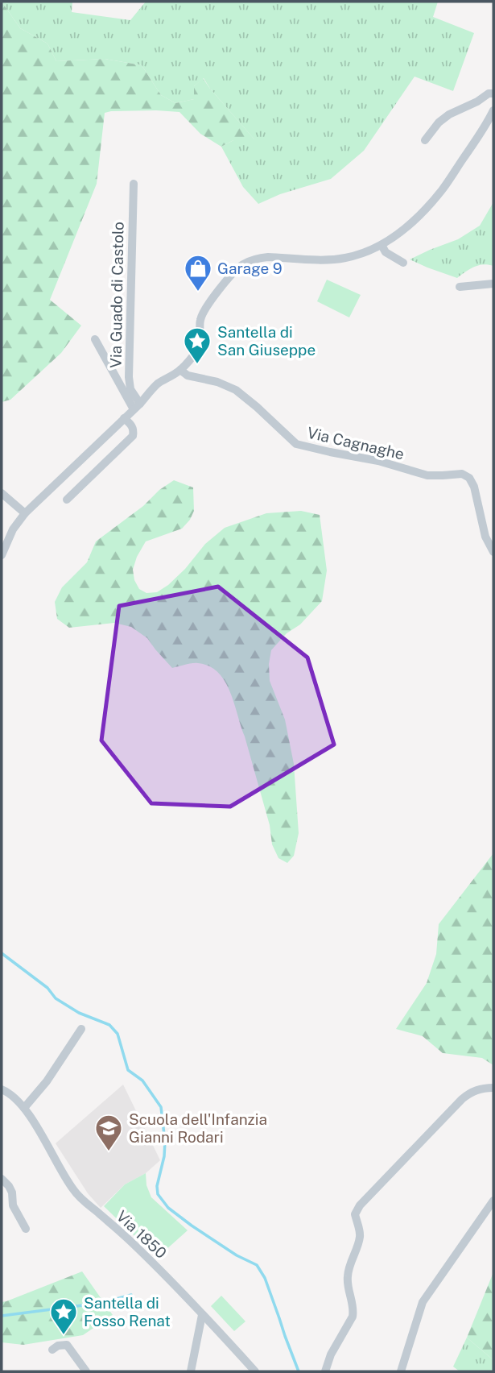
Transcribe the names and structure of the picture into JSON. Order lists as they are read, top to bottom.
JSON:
{
  "streets": {
    "street": ["Via Guado di Castolo", "Via Cagnaghe", "Via 1850"]
  },
  "places": {
    "shop": ["Garage 9"],
    "place": ["Santella di San Giuseppe", "Santella di Fosso Renat"],
    "school or university": ["Scuola dell'Infanzia Gianni Rodari"]
  }
}
